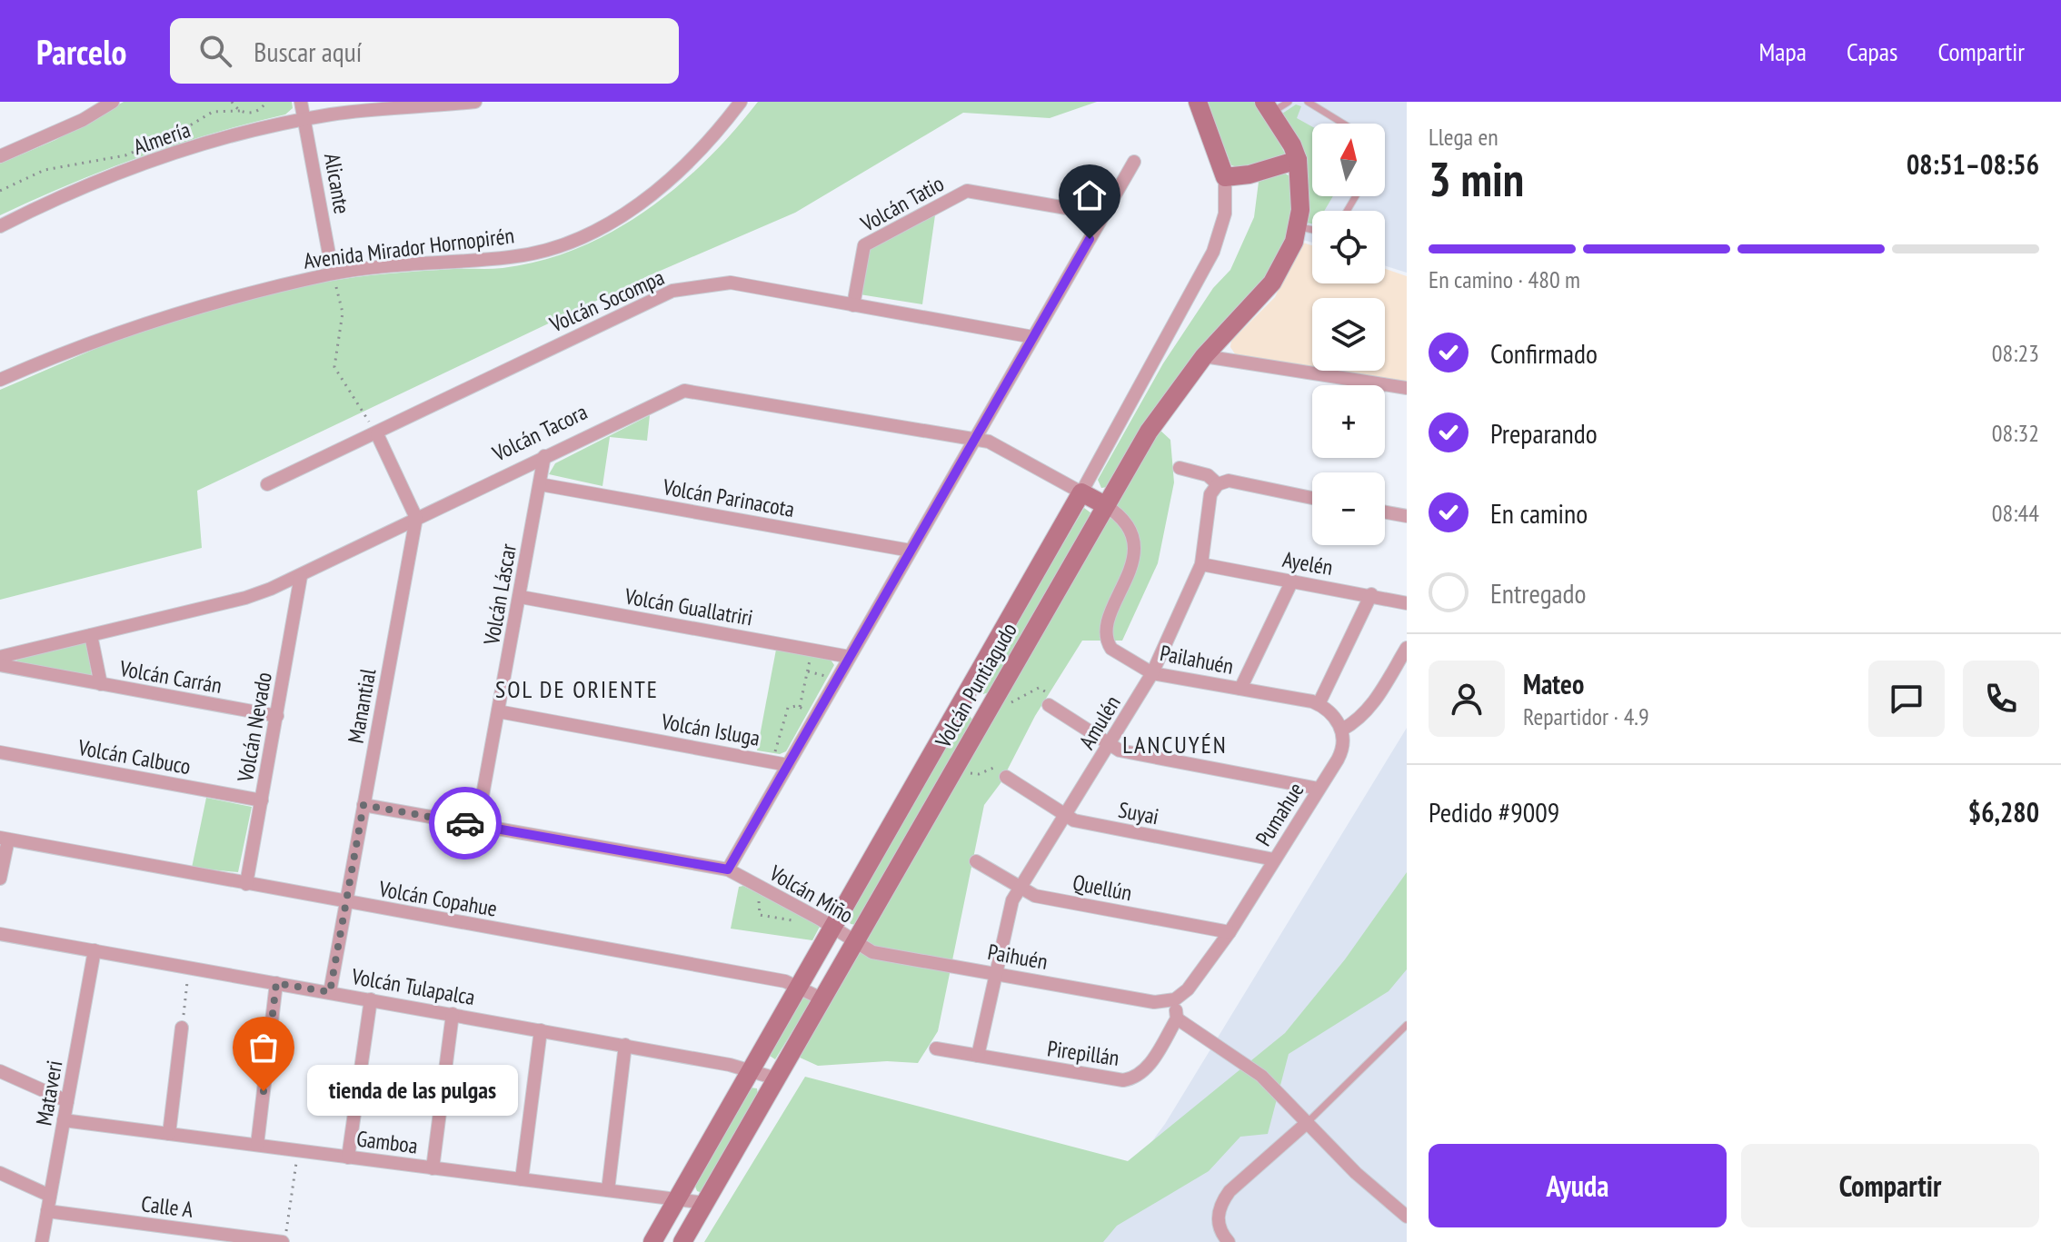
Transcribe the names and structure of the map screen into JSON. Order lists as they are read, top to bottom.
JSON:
{
  "streets": {
    "main road": ["Volcán Tacora", "Volcán Puntiagudo"],
    "street": [
      "Almería",
      "Alicante",
      "Volcán Tatio",
      "Avenida Mirador Hornopirén",
      "Volcán Socompa",
      "Volcán Parinacota",
      "Ayelén",
      "Volcán Láscar",
      "Volcán Guallatriri",
      "Pailahuén",
      "Volcán Carrán",
      "Manantial",
      "Amulén",
      "Volcán Nevado",
      "Volcán Isluga",
      "Volcán Calbuco",
      "Suyai",
      "Pumahue",
      "Quellún",
      "Volcán Miño",
      "Volcán Copahue",
      "Paihuén",
      "Volcán Tulapalca",
      "Pirepillán",
      "Mataveri",
      "Gamboa",
      "Calle A"
    ]
  },
  "crossings": [
    ["Almería", "Alicante"],
    ["Alicante", "Avenida Mirador Hornopirén"],
    ["Volcán Tatio", "Volcán Socompa"],
    ["Volcán Tacora", "Volcán Láscar"],
    ["Volcán Tacora", "Pailahuén"],
    ["Volcán Tacora", "Volcán Carrán"],
    ["Volcán Tacora", "Volcán Puntiagudo"],
    ["Volcán Tacora", "Manantial"],
    ["Volcán Tacora", "Volcán Nevado"],
    ["Volcán Parinacota", "Volcán Láscar"],
    ["Ayelén", "Amulén"],
    ["Volcán Láscar", "Volcán Guallatriri"],
    ["Volcán Láscar", "Volcán Isluga"],
    ["Volcán Láscar", "Volcán Miño"],
    ["Pailahuén", "Volcán Puntiagudo"],
    ["Pailahuén", "Amulén"],
    ["Volcán Carrán", "Volcán Nevado"],
    ["Volcán Puntiagudo", "Volcán Miño"],
    ["Volcán Puntiagudo", "Volcán Copahue"],
    ["Volcán Puntiagudo", "Paihuén"],
    ["Volcán Puntiagudo", "Volcán Tulapalca"],
    ["Volcán Puntiagudo", "Gamboa"],
    ["Manantial", "Volcán Miño"],
    ["Manantial", "Volcán Copahue"],
    ["Manantial", "Volcán Tulapalca"],
    ["Amulén", "Suyai"],
    ["Amulén", "Quellún"],
    ["Amulén", "Paihuén"],
    ["Volcán Nevado", "Volcán Calbuco"],
    ["Volcán Nevado", "Volcán Copahue"],
    ["Suyai", "Pumahue"],
    ["Pumahue", "Quellún"],
    ["Pumahue", "Paihuén"],
    ["Volcán Miño", "Paihuén"],
    ["Volcán Tulapalca", "Mataveri"],
    ["Mataveri", "Gamboa"],
    ["Mataveri", "Calle A"]
  ],
  "districts": ["SOL DE ORIENTE", "LANCUYÉN"],
  "places": ["tienda de las pulgas"],
  "north": "top",
  "page": {
    "header": "Parcelo",
    "search": "Buscar aquí",
    "nav": ["Mapa", "Capas", "Compartir"],
    "heading": ["3 min", "Llega en", "08:51–08:56"],
    "panel": [
      "Mateo",
      "Repartidor · 4.9",
      "Pedido #9009",
      "$6,280"
    ],
    "map_buttons": ["+", "−"],
    "bar": "En camino · 480 m",
    "list": [
      ["Confirmado", "08:23"],
      ["Preparando", "08:32"],
      ["En camino", "08:44"],
      "Entregado"
    ],
    "bubble": "tienda de las pulgas",
    "buttons": ["Ayuda", "Compartir"]
  }
}
